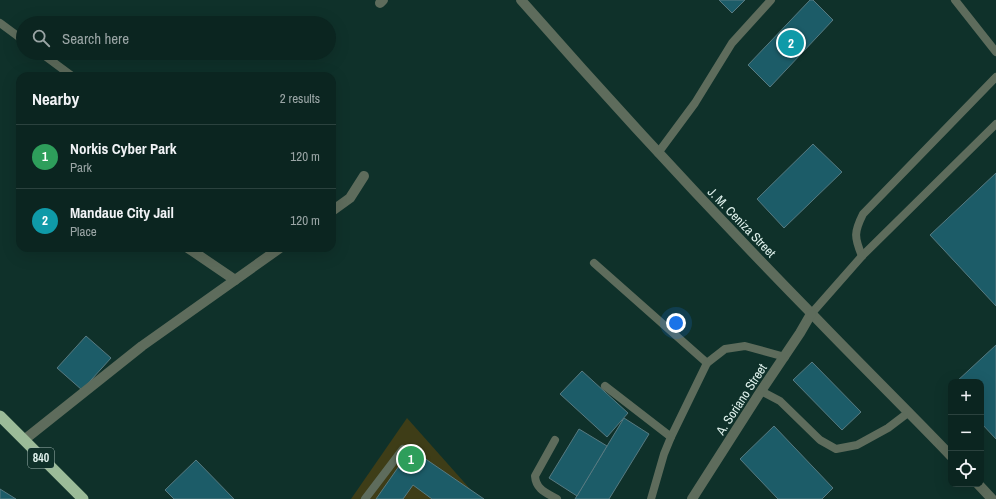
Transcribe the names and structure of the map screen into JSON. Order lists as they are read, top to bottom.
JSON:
{
  "streets": {
    "highway": ["840"],
    "street": ["J. M. Ceniza Street", "A. Soriano Street"]
  },
  "crossings": [
    ["J. M. Ceniza Street", "A. Soriano Street"]
  ],
  "page": {
    "search": "Search here",
    "pins": ["2", "1"],
    "heading": ["Nearby", "2 results"],
    "list": [
      {
        "mark": "1",
        "name": "Norkis Cyber Park",
        "note": "Park",
        "value": "120 m"
      },
      {
        "mark": "2",
        "name": "Mandaue City Jail",
        "note": "Place",
        "value": "120 m"
      }
    ],
    "map_buttons": ["+", "−"]
  }
}
